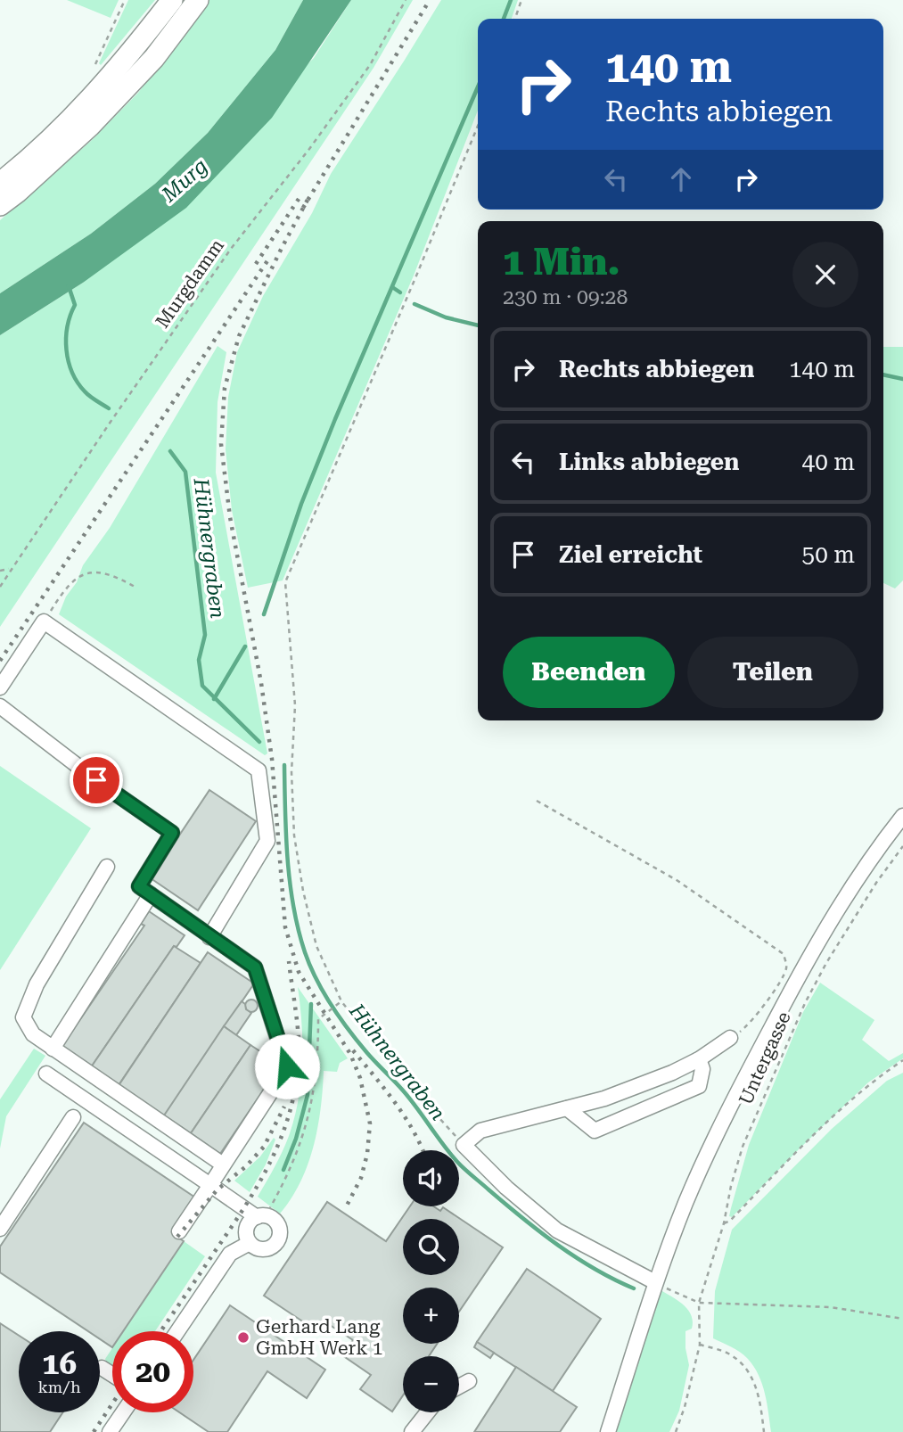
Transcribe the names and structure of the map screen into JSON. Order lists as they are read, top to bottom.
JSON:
{
  "streets": {
    "path": ["Murgdamm", "Untergasse"]
  },
  "water": ["Murg", "Hühnergraben"],
  "places": ["Gerhard Lang GmbH Werk 1"],
  "page": {
    "turn": ["140 m", "Rechts abbiegen"],
    "heading": ["1 Min.", "230 m · 09:28"],
    "list": [
      {
        "name": "Rechts abbiegen",
        "value": "140 m"
      },
      {
        "name": "Links abbiegen",
        "value": "40 m"
      },
      {
        "name": "Ziel erreicht",
        "value": "50 m"
      }
    ],
    "buttons": ["Beenden", "Teilen"],
    "map_buttons": ["+", "−"],
    "speed": "16 km/h",
    "limit": "20"
  }
}
